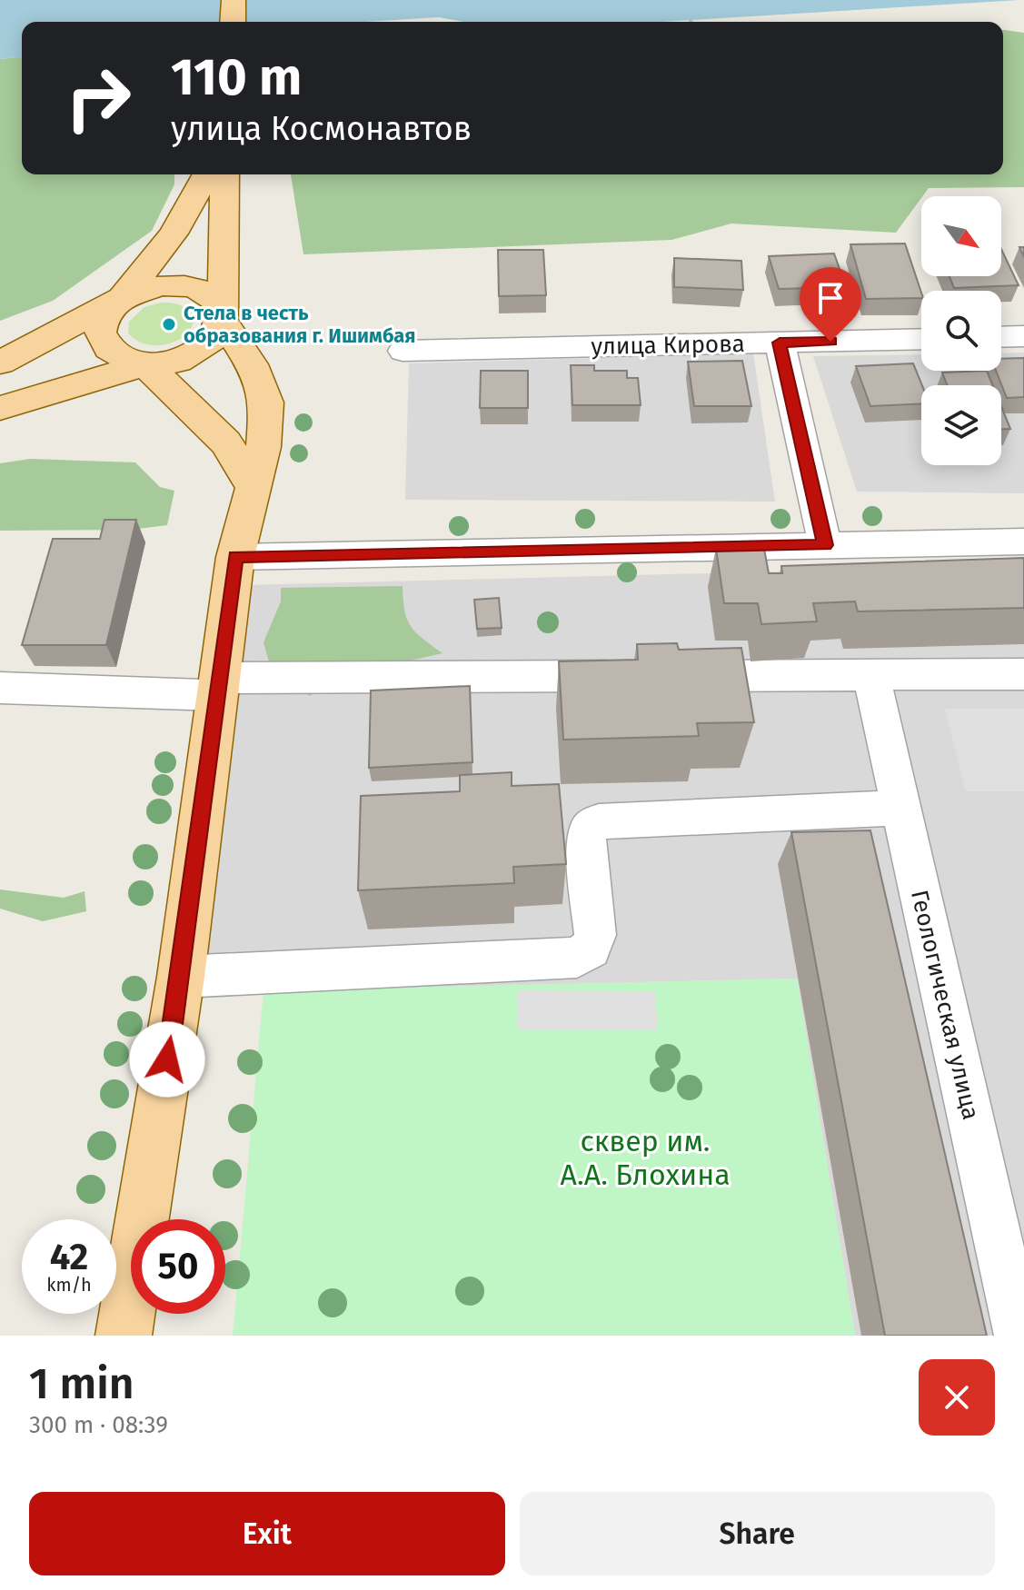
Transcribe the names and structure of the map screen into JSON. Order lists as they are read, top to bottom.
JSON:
{
  "streets": {
    "street": ["улица Кирова", "Геологическая улица"]
  },
  "parks": ["сквер им. А.А. Блохина"],
  "places": ["Стела в честь образования г. Ишимбая"],
  "north": "bottom right",
  "page": {
    "turn": ["110 m", "улица Космонавтов"],
    "speed": "42 km/h",
    "limit": "50",
    "heading": ["1 min", "300 m · 08:39"],
    "buttons": ["Exit", "Share"]
  }
}
